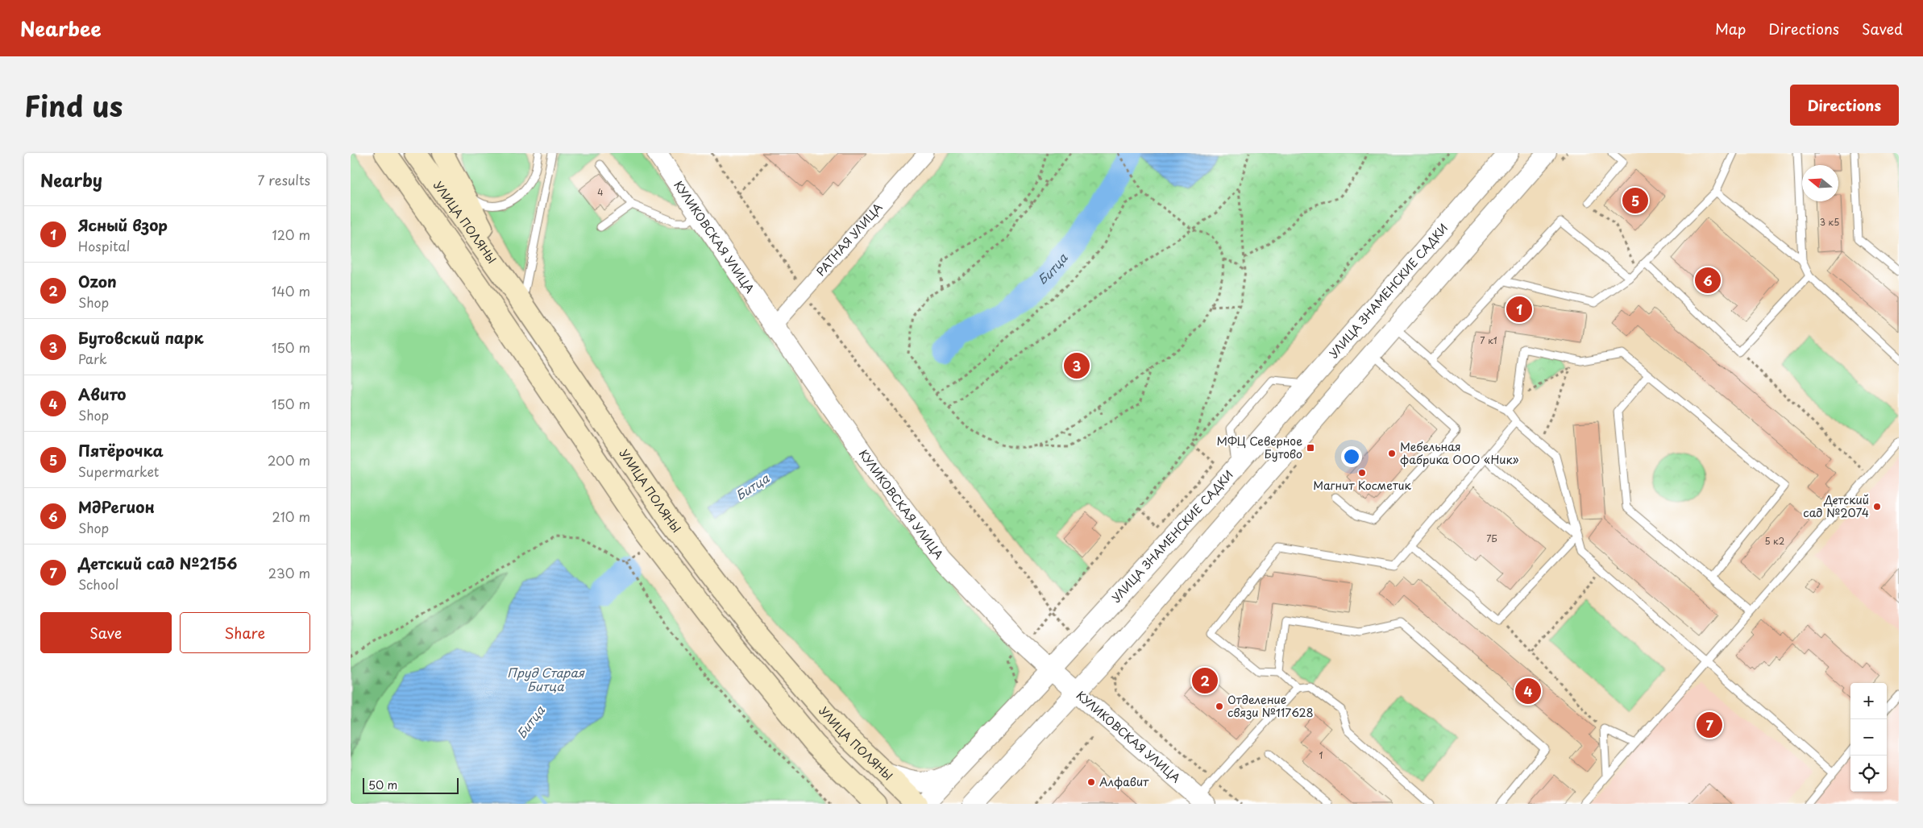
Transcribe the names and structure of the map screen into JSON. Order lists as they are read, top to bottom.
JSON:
{
  "streets": {
    "main road": ["УЛИЦА ПОЛЯНЫ"],
    "street": ["КУЛИКОВСКАЯ УЛИЦА", "РАТНАЯ УЛИЦА", "УЛИЦА ЗНАМЕНСКИЕ САДКИ"]
  },
  "crossings": [
    ["КУЛИКОВСКАЯ УЛИЦА", "РАТНАЯ УЛИЦА"],
    ["КУЛИКОВСКАЯ УЛИЦА", "УЛИЦА ЗНАМЕНСКИЕ САДКИ"]
  ],
  "water": ["Битца", "Пруд Старая Битца"],
  "places": {
    "transit": ["МФЦ Северное Бутово"],
    "other": [
      "Мебельная фабрика ООО «Ник»",
      "Магнит Косметик",
      "Детский сад №2074",
      "Отделение связи №117628",
      "Алфавит"
    ]
  },
  "house_numbers": [
    "4",
    "3 к5",
    "7 к1",
    "7Б",
    "5 к2",
    "1"
  ],
  "scale_bar": "50 m",
  "north": "left",
  "page": {
    "header": "Nearbee",
    "nav": ["Map", "Directions", "Saved"],
    "title": "Find us",
    "buttons": [
      "Directions",
      ["Save", "Share"]
    ],
    "heading": ["Nearby", "7 results"],
    "pins": [
      "5",
      "6",
      "1",
      "3",
      "2",
      "4",
      "7"
    ],
    "list": [
      {
        "mark": "1",
        "name": "Ясный взор",
        "note": "Hospital",
        "value": "120 m"
      },
      {
        "mark": "2",
        "name": "Ozon",
        "note": "Shop",
        "value": "140 m"
      },
      {
        "mark": "3",
        "name": "Бутовский парк",
        "note": "Park",
        "value": "150 m"
      },
      {
        "mark": "4",
        "name": "Авито",
        "note": "Shop",
        "value": "150 m"
      },
      {
        "mark": "5",
        "name": "Пятёрочка",
        "note": "Supermarket",
        "value": "200 m"
      },
      {
        "mark": "6",
        "name": "МдРегион",
        "note": "Shop",
        "value": "210 m"
      },
      {
        "mark": "7",
        "name": "Детский сад №2156",
        "note": "School",
        "value": "230 m"
      }
    ],
    "map_buttons": ["+", "−"],
    "scale": "50 m"
  }
}
